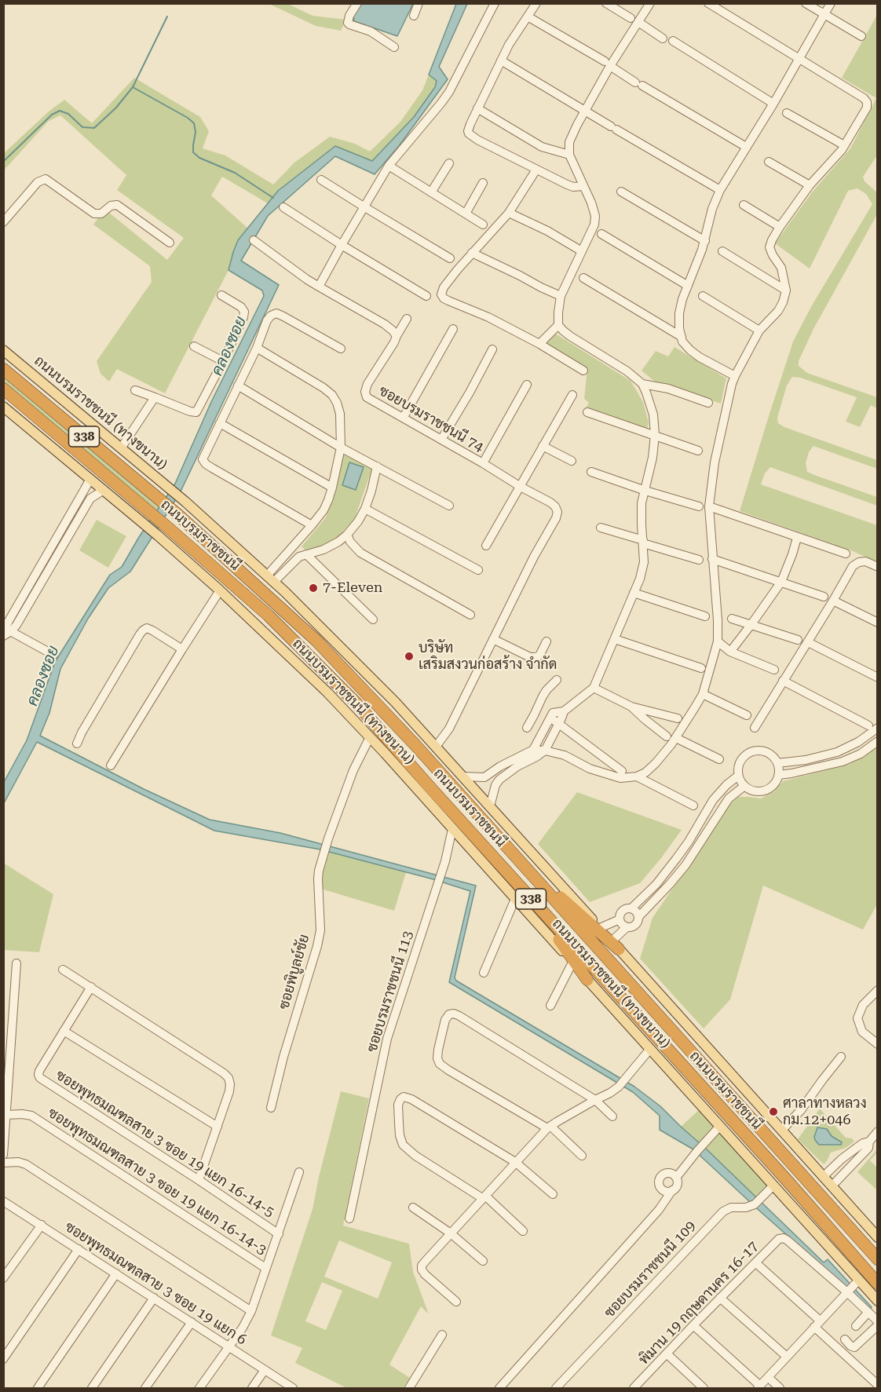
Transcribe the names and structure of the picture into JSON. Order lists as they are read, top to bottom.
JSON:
{
  "streets": {
    "highway": ["338", "ถนนบรมราชชนนี"],
    "main road": ["ถนนบรมราชชนนี (ทางขนาน)"],
    "street": [
      "ซอยบรมราชชนนี 74",
      "ซอยพิบูลย์ชัย",
      "ซอยบรมราชชนนี 113",
      "ซอยพุทธมณฑลสาย 3 ซอย 19 แยก 16-14-5",
      "ซอยพุทธมณฑลสาย 3 ซอย 19 แยก 16-14-3",
      "ซอยบรมราชชนนี 109",
      "ซอยพุทธมณฑลสาย 3 ซอย 19 แยก 6",
      "พิมาน 19 กฤษดานคร 16-17"
    ]
  },
  "crossings": [
    ["ถนนบรมราชชนนี (ทางขนาน)", "ซอยบรมราชชนนี 74"],
    ["ถนนบรมราชชนนี (ทางขนาน)", "ซอยพิบูลย์ชัย"],
    ["ถนนบรมราชชนนี (ทางขนาน)", "ซอยบรมราชชนนี 113"],
    ["ถนนบรมราชชนนี (ทางขนาน)", "ซอยบรมราชชนนี 109"],
    ["ถนนบรมราชชนนี (ทางขนาน)", "พิมาน 19 กฤษดานคร 16-17"]
  ],
  "water": ["คลองซอย"],
  "places": ["7-Eleven", "บริษัท เสริมสงวนก่อสร้าง จำกัด", "ศาลาทางหลวง กม.12+046"]
}
